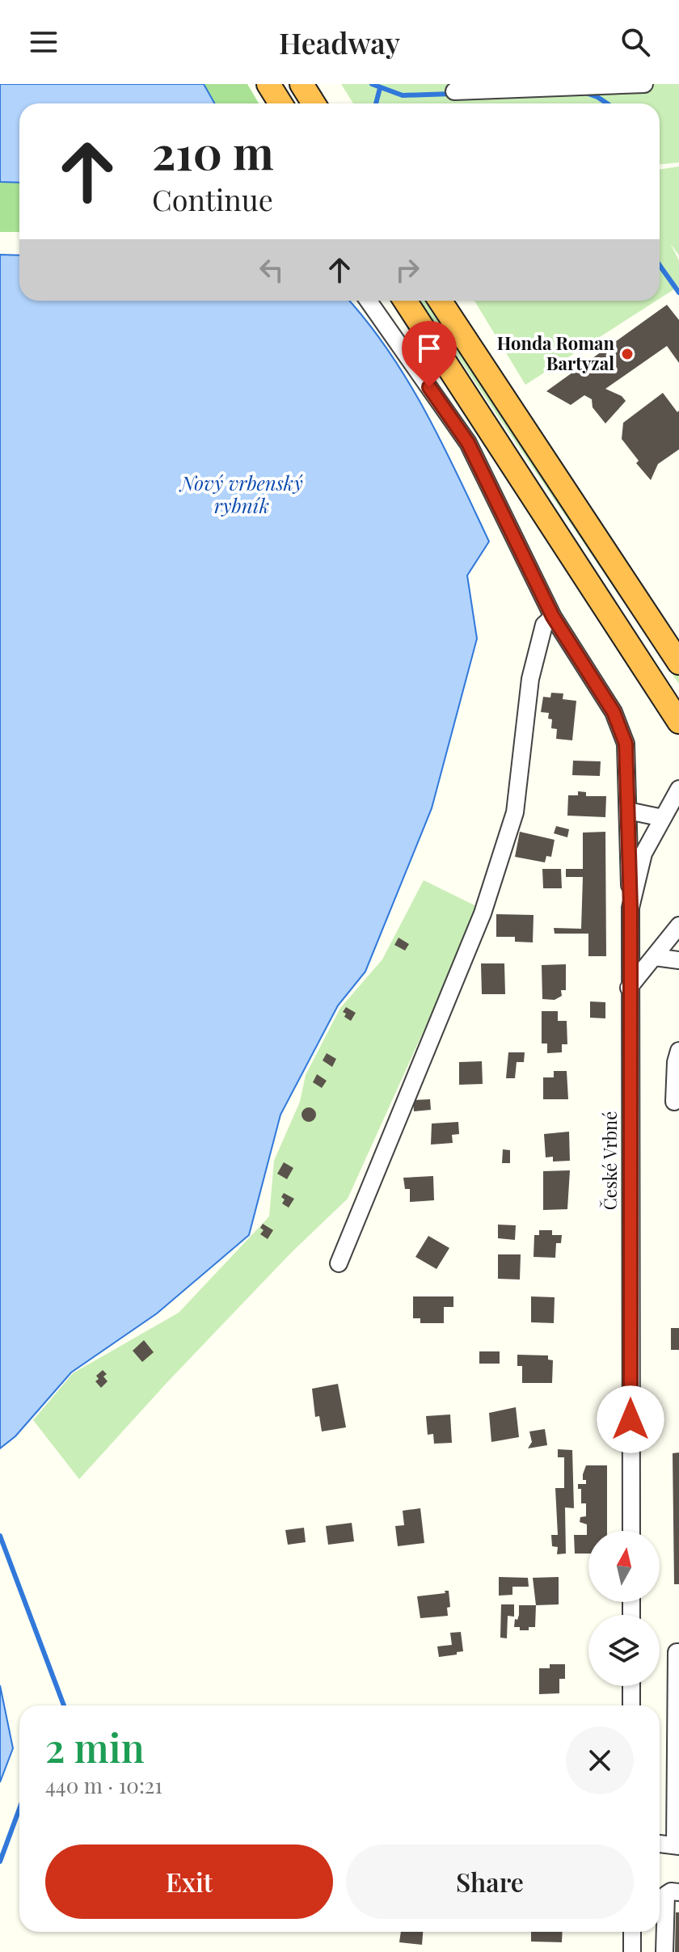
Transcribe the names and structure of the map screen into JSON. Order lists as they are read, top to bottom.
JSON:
{
  "streets": {
    "street": ["České Vrbné"]
  },
  "water": ["Nový vrbenský rybník"],
  "places": ["Honda Roman Bartyzal"],
  "north": "top",
  "page": {
    "header": "Headway",
    "turn": ["210 m", "Continue"],
    "heading": ["2 min", "440 m · 10:21"],
    "buttons": ["Exit", "Share"]
  }
}
